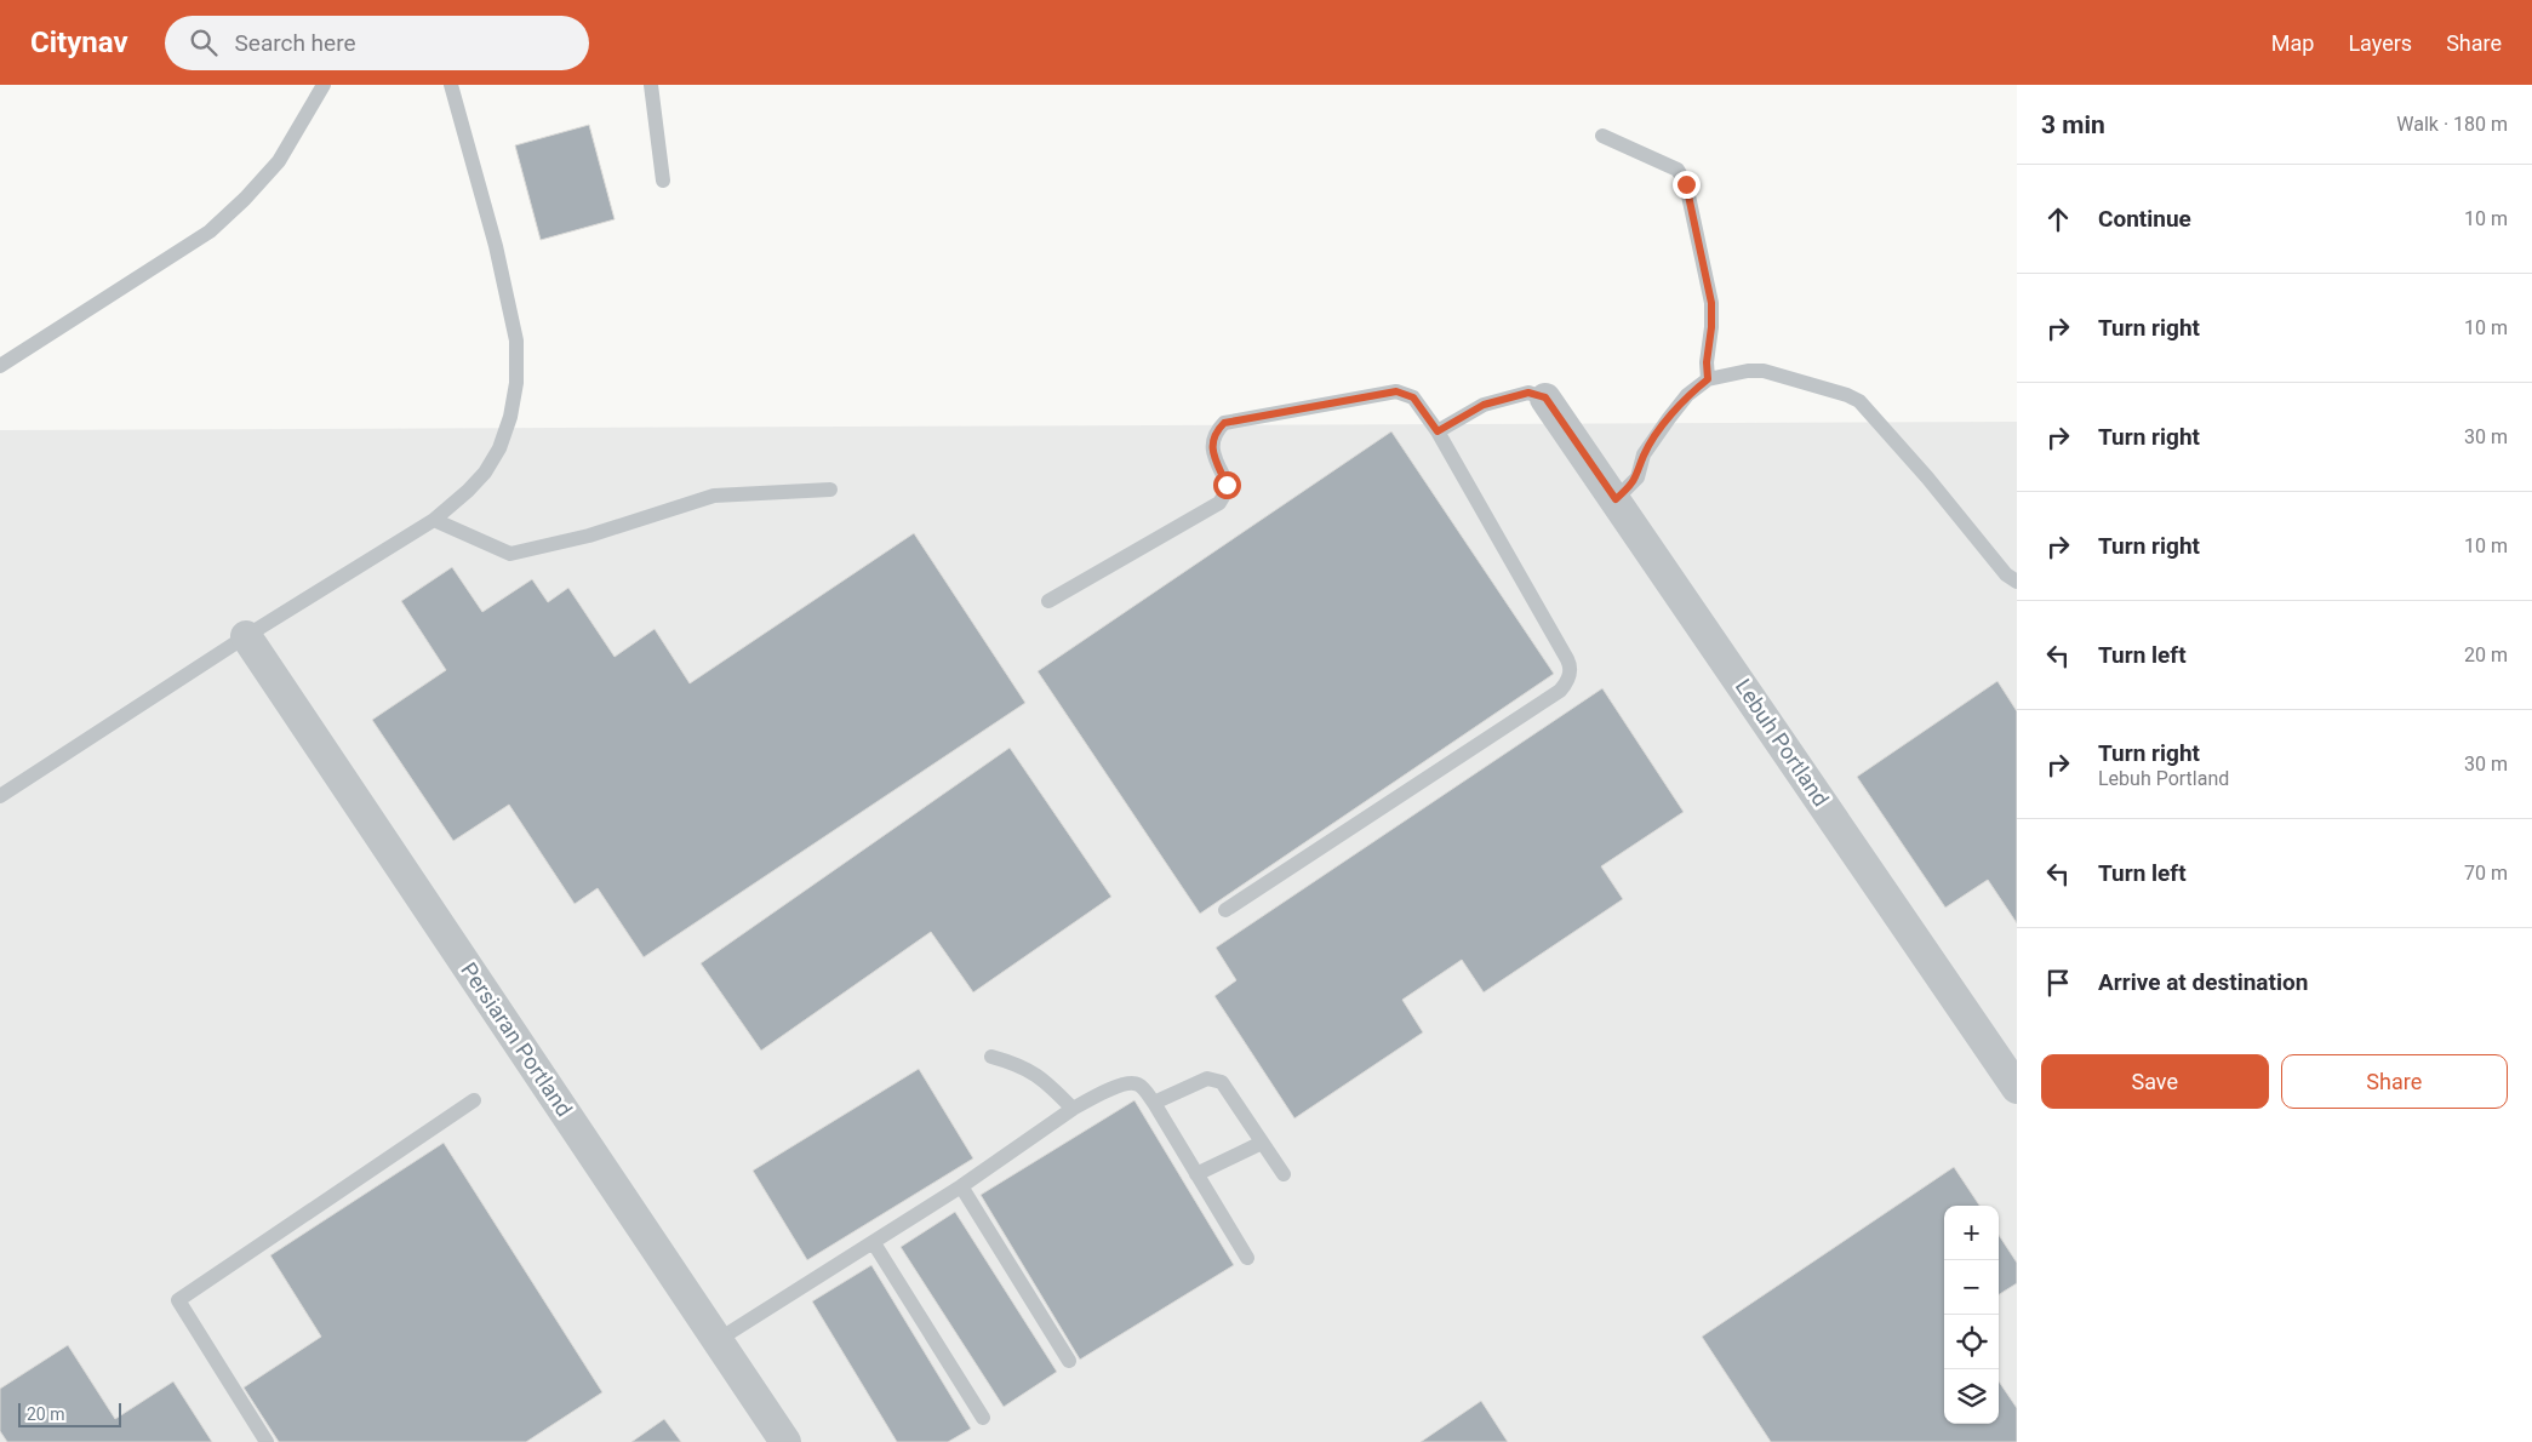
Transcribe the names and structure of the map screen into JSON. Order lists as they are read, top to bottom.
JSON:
{
  "streets": {
    "street": ["Lebuh Portland", "Persiaran Portland"]
  },
  "scale_bar": "20 m",
  "page": {
    "header": "Citynav",
    "search": "Search here",
    "nav": ["Map", "Layers", "Share"],
    "heading": ["3 min", "Walk · 180 m"],
    "list": [
      ["Continue", "10 m"],
      ["Turn right", "10 m"],
      ["Turn right", "30 m"],
      ["Turn right", "10 m"],
      ["Turn left", "20 m"],
      ["Turn right", "Lebuh Portland", "30 m"],
      ["Turn left", "70 m"],
      "Arrive at destination"
    ],
    "buttons": ["Save", "Share"],
    "map_buttons": ["+", "−"],
    "scale": "20 m"
  }
}
